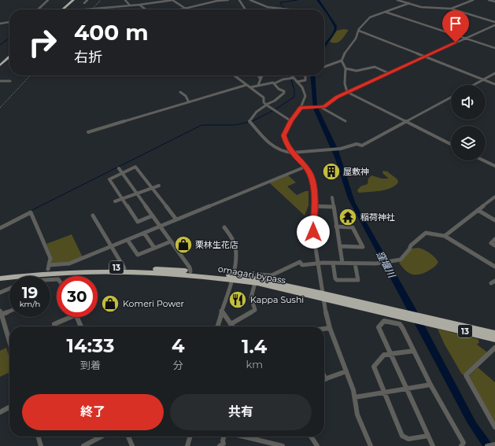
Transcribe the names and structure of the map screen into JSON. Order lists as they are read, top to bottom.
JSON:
{
  "streets": {
    "highway": ["13", "omagari bypass"]
  },
  "water": ["窪堰川"],
  "places": {
    "building": ["屋敷神"],
    "temple": ["稲荷神社"],
    "shop": ["栗林生花店", "Komeri Power"],
    "restaurant": ["Kappa Sushi"]
  },
  "page": {
    "turn": ["400 m", "右折"],
    "speed": "19 km/h",
    "limit": "30",
    "eta": [
      "14:33",
      "到着",
      "4",
      "分",
      "1.4",
      "km"
    ],
    "buttons": ["終了", "共有"]
  }
}
